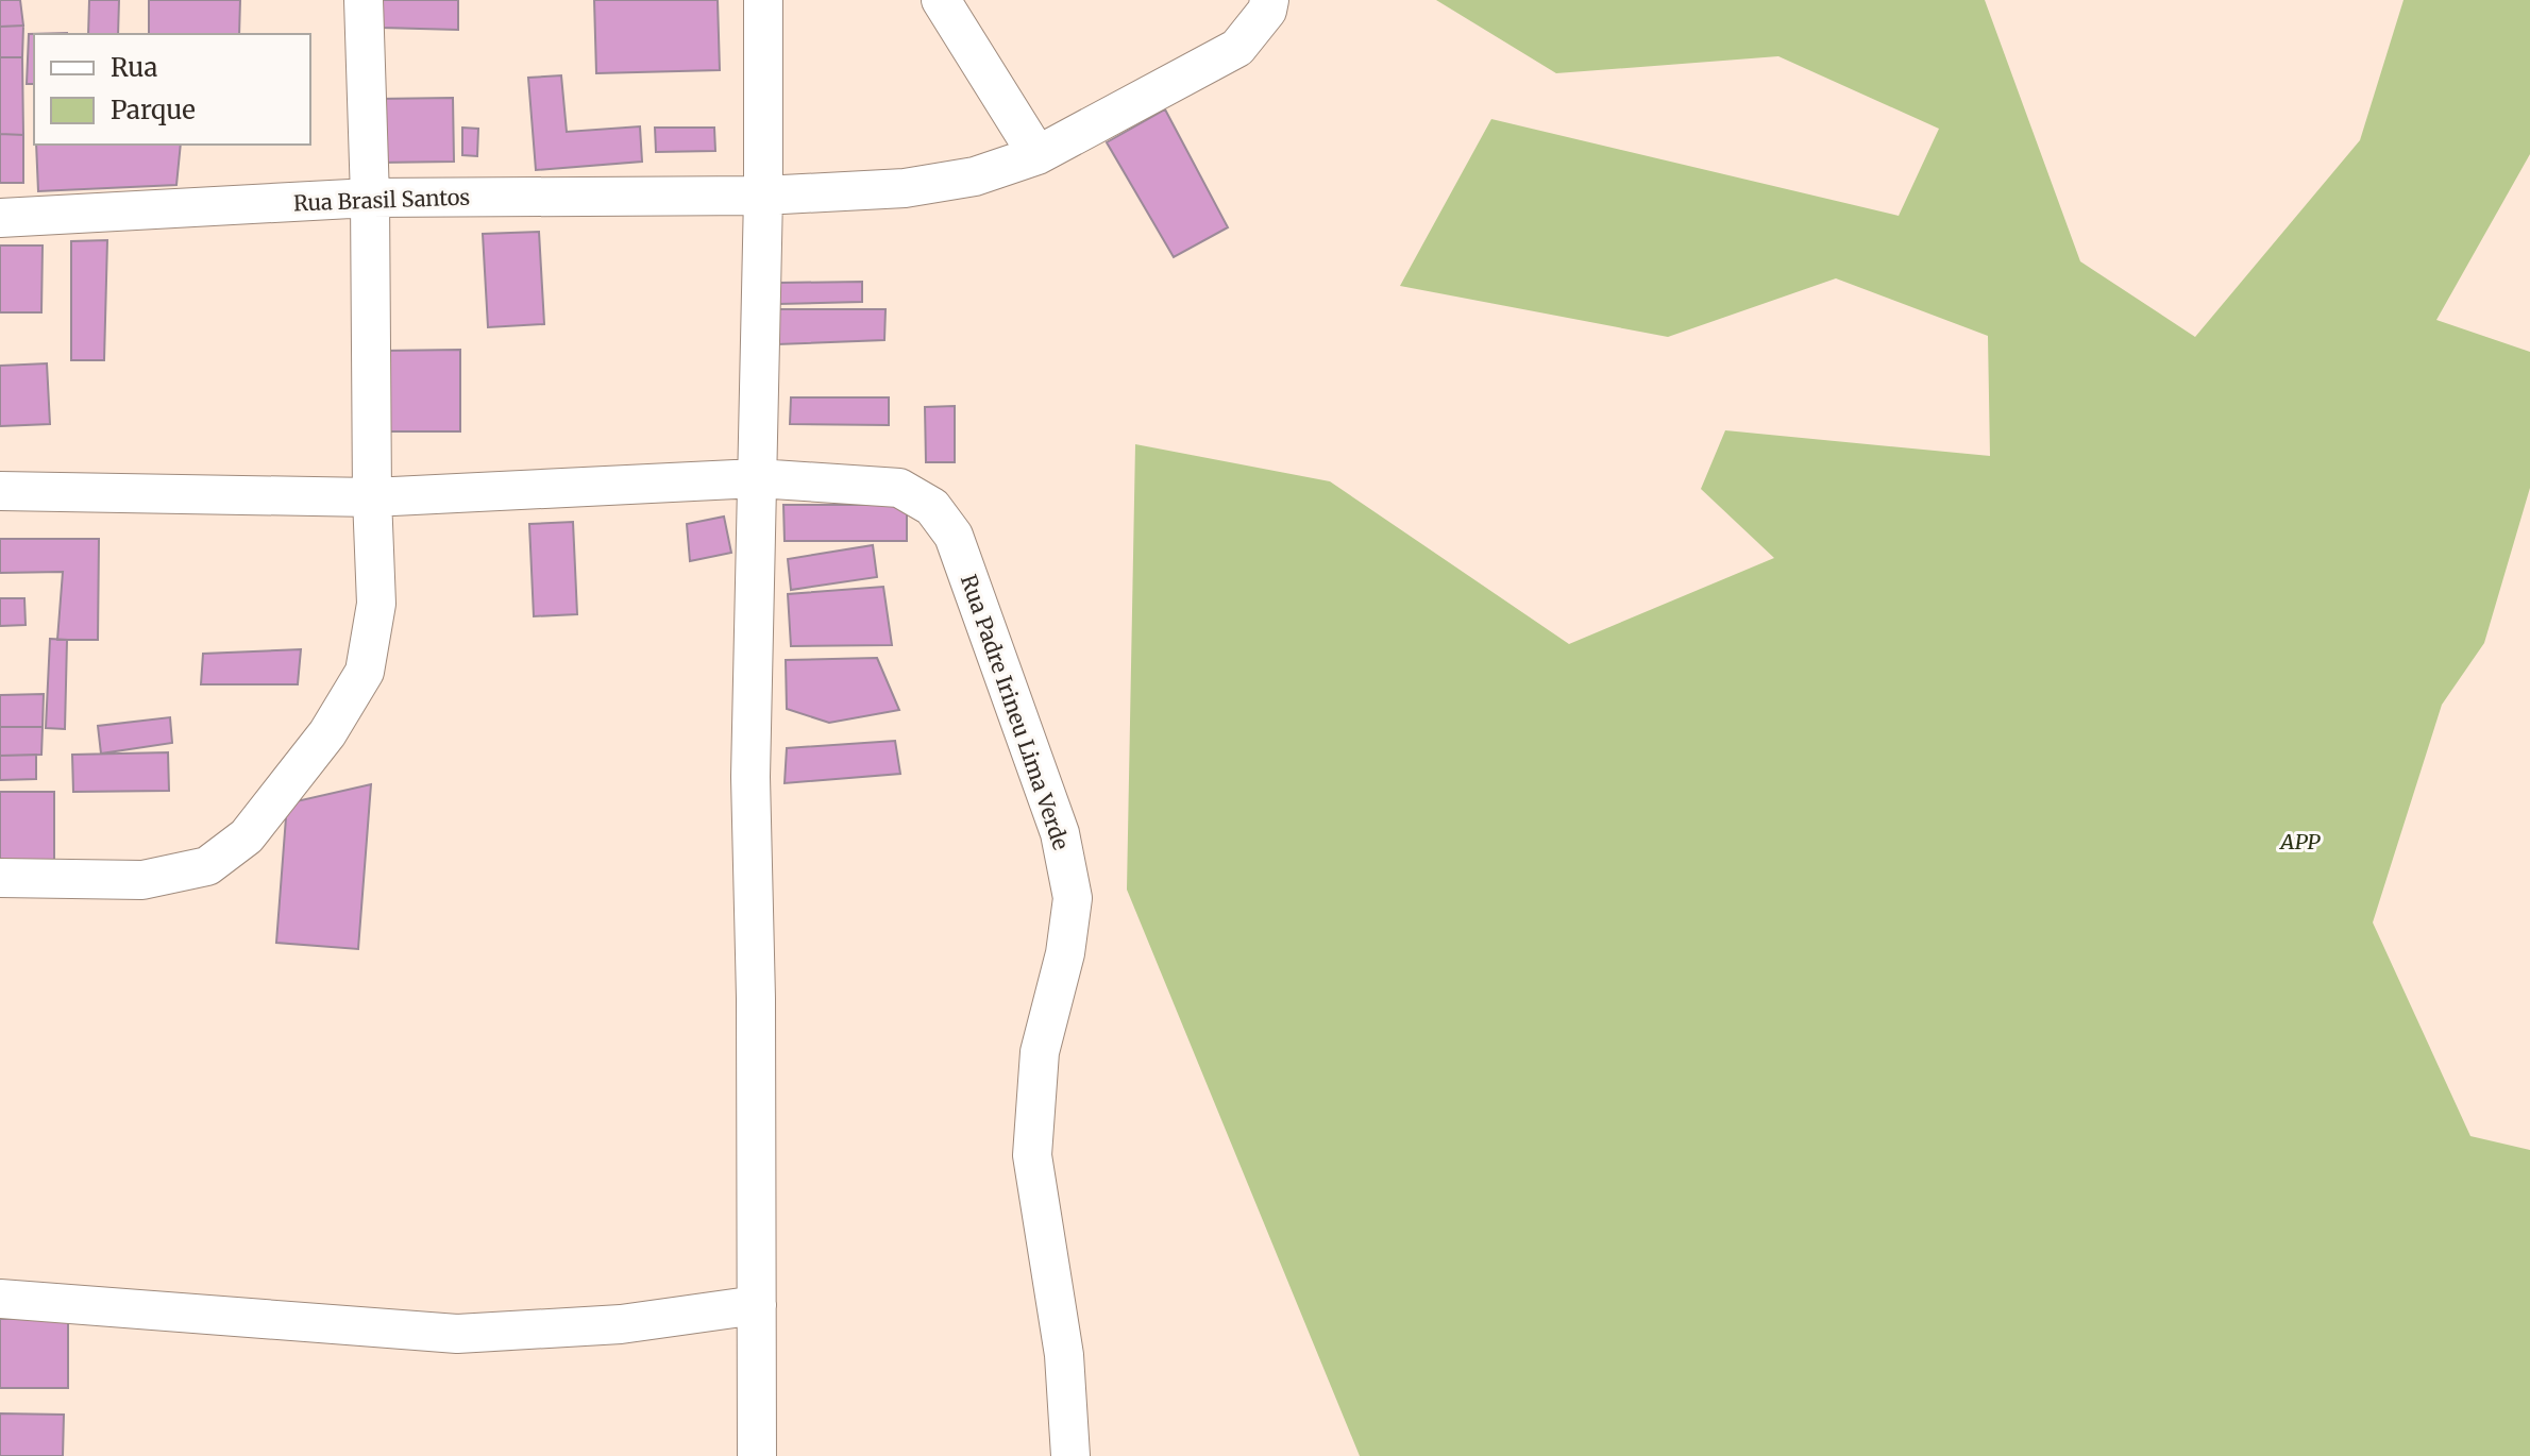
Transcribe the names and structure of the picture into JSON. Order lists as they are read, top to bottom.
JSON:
{
  "streets": {
    "street": ["Rua Brasil Santos", "Rua Padre Irineu Lima Verde"]
  },
  "parks": ["APP"],
  "legend": ["Rua", "Parque"]
}
